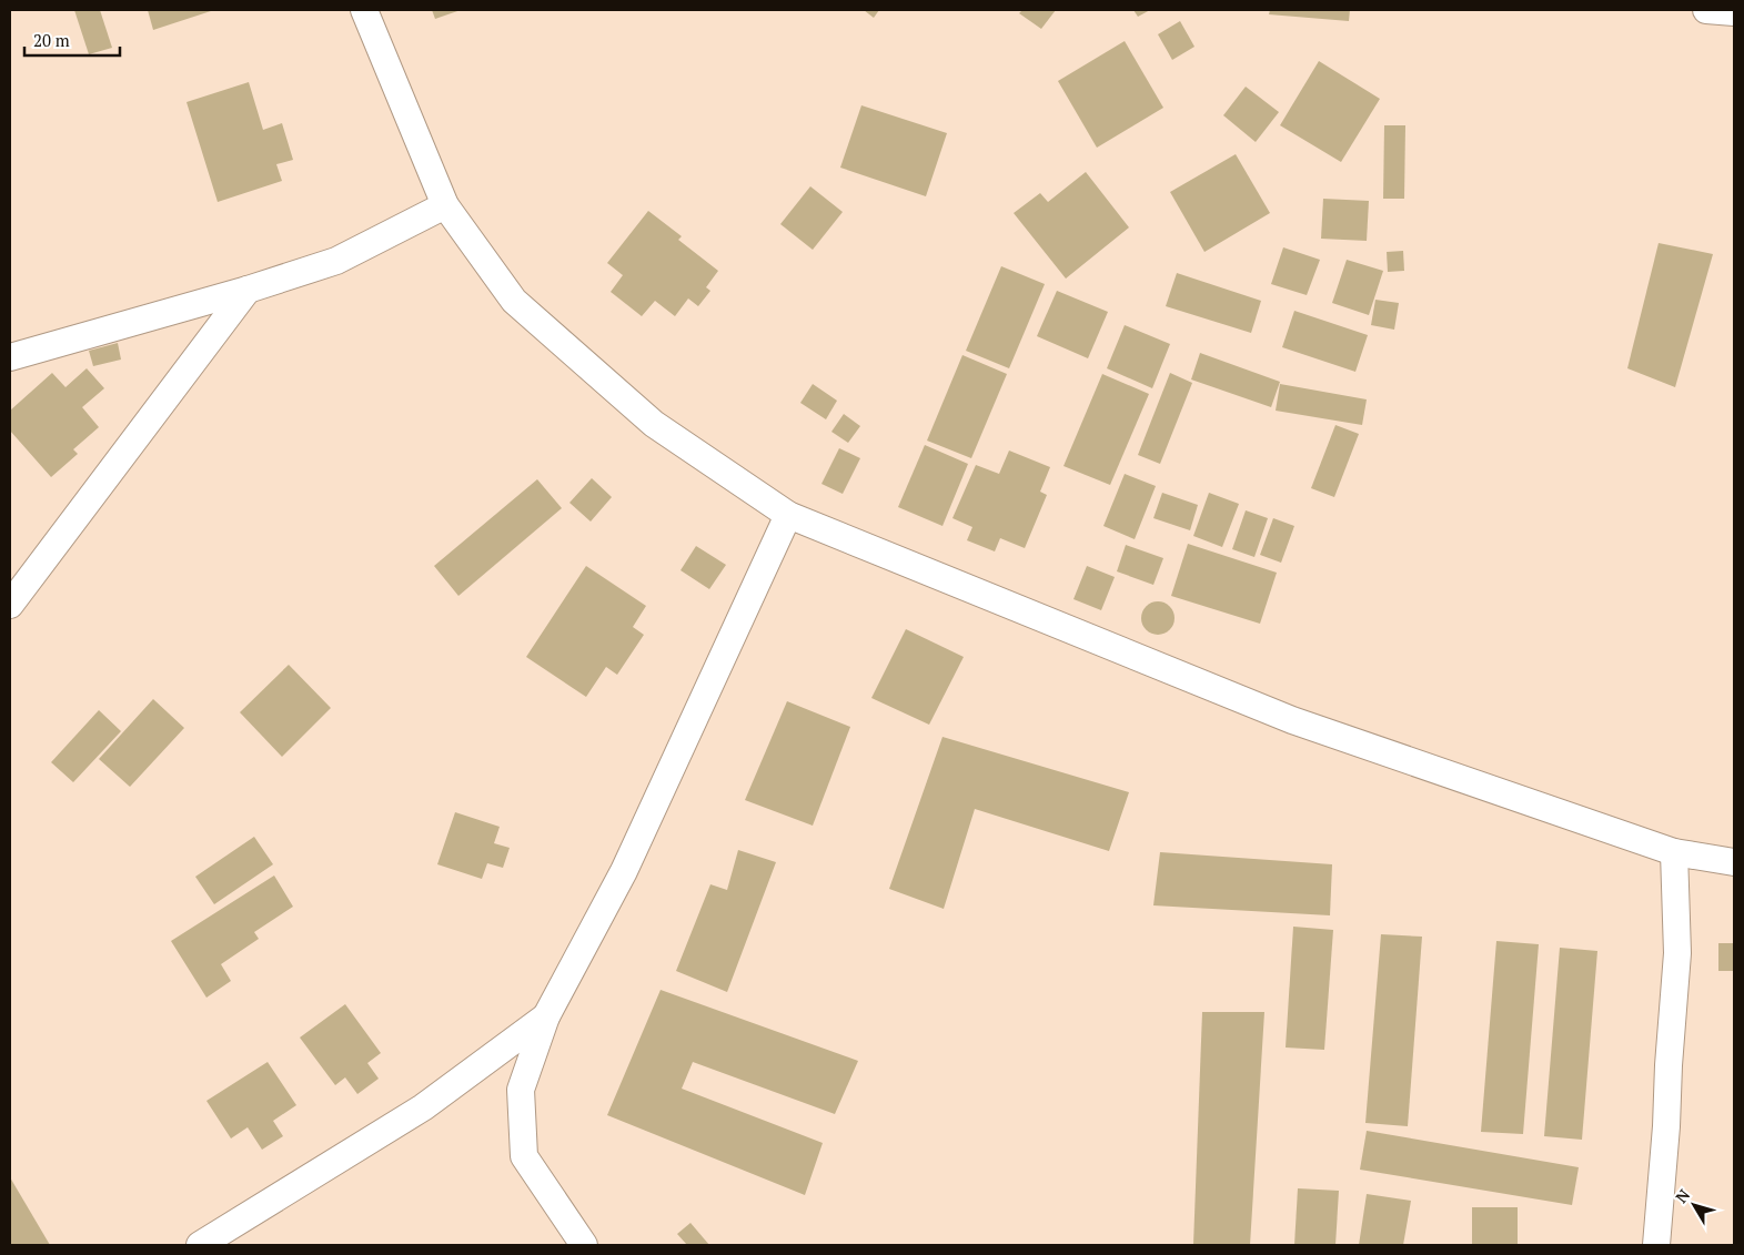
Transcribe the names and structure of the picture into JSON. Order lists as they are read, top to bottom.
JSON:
{
  "scale_bar": "20 m",
  "north": "top left"
}
